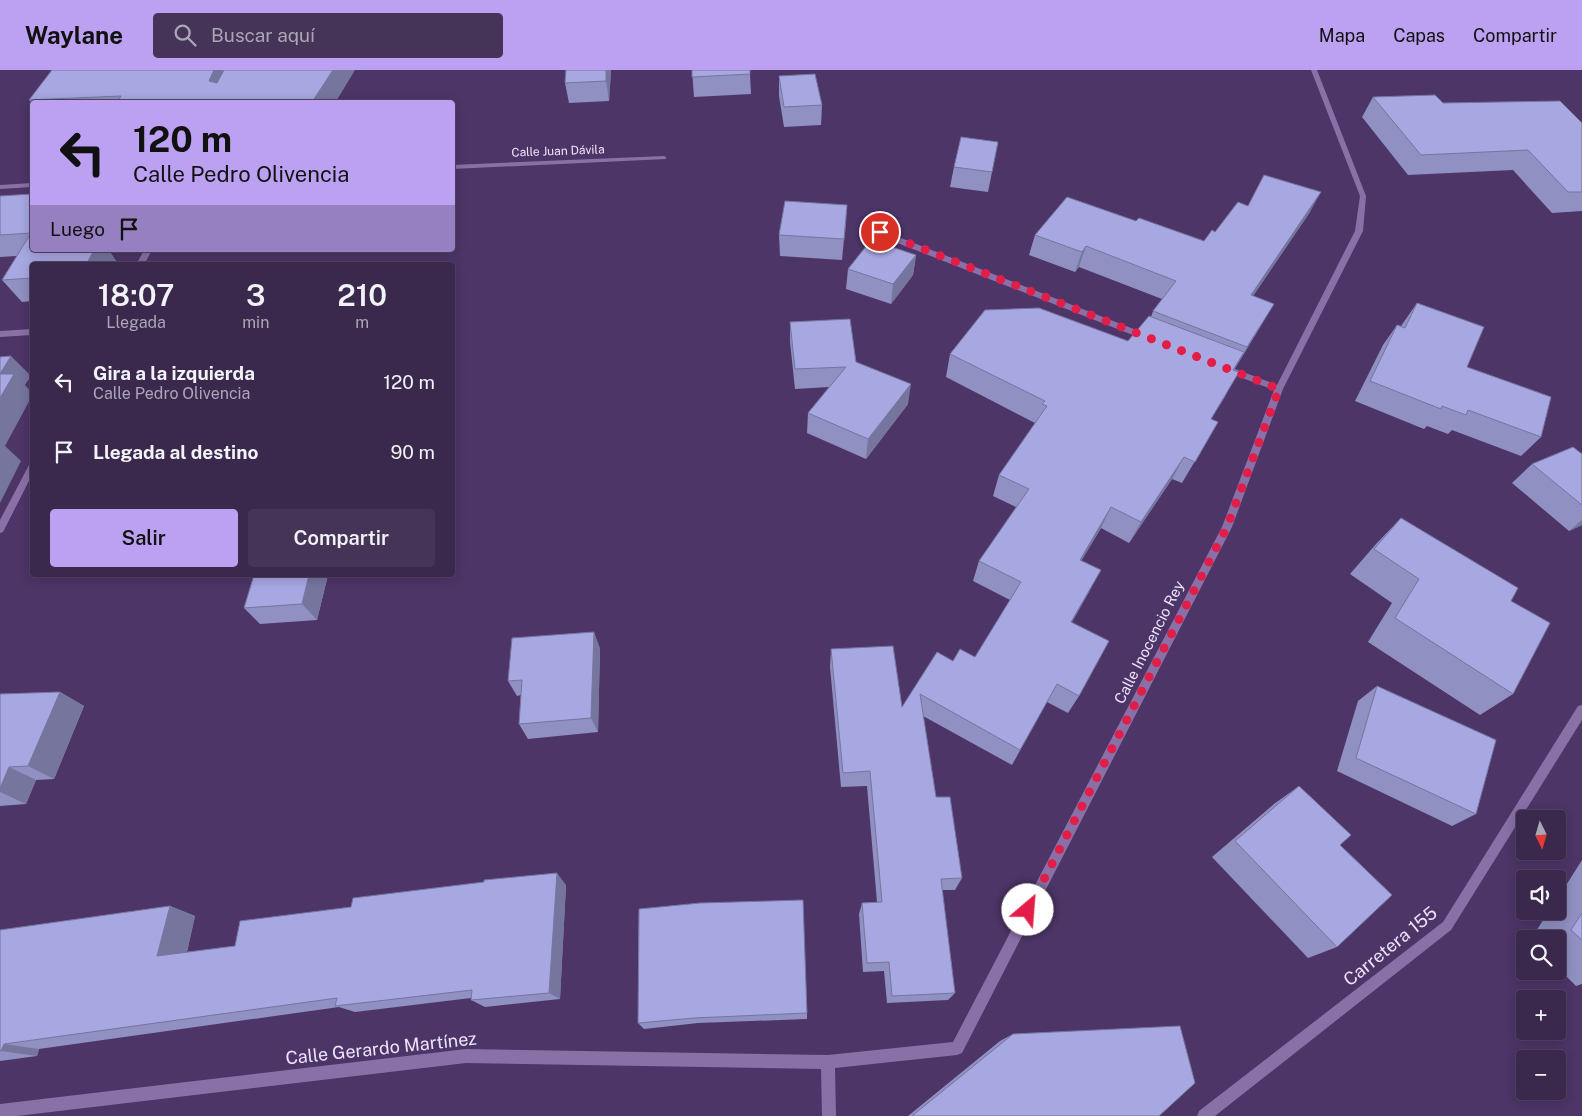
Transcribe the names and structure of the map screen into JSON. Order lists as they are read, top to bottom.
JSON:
{
  "streets": {
    "street": [
      "Calle Juan Dávila",
      "Calle Inocencio Rey",
      "Carretera 155",
      "Calle Gerardo Martínez"
    ]
  },
  "crossings": [
    ["Calle Inocencio Rey", "Calle Gerardo Martínez"]
  ],
  "north": "bottom",
  "page": {
    "header": "Waylane",
    "search": "Buscar aquí",
    "nav": ["Mapa", "Capas", "Compartir"],
    "turn": ["120 m", "Calle Pedro Olivencia"],
    "then": "Luego",
    "eta": [
      "18:07",
      "Llegada",
      "3",
      "min",
      "210",
      "m"
    ],
    "list": [
      {
        "name": "Gira a la izquierda",
        "note": "Calle Pedro Olivencia",
        "value": "120 m"
      },
      {
        "name": "Llegada al destino",
        "value": "90 m"
      }
    ],
    "buttons": ["Salir", "Compartir"],
    "map_buttons": ["+", "−"]
  }
}
